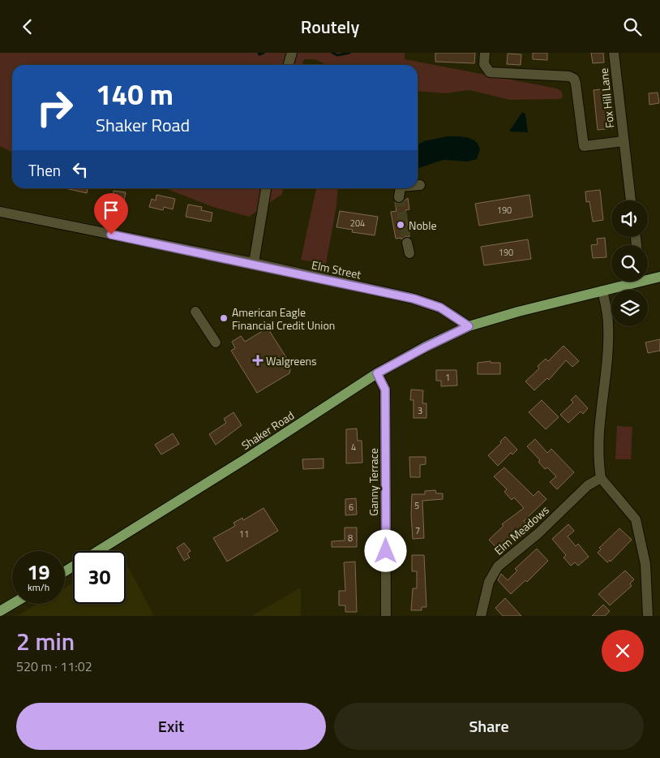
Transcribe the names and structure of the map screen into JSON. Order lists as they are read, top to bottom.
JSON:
{
  "streets": {
    "main road": ["Shaker Road"],
    "street": [
      "Fox Hill Lane",
      "Elm Street",
      "Ganny Terrace",
      "Elm Meadows"
    ]
  },
  "crossings": [
    ["Elm Street", "Shaker Road"],
    ["Shaker Road", "Ganny Terrace"]
  ],
  "places": {
    "other": ["Noble", "American Eagle Financial Credit Union"],
    "health": ["Walgreens"]
  },
  "house_numbers": [
    "190",
    "204",
    "190",
    "1",
    "3",
    "4",
    "5",
    "6",
    "7",
    "11",
    "8"
  ],
  "page": {
    "header": "Routely",
    "turn": ["140 m", "Shaker Road"],
    "then": "Then",
    "speed": "19 km/h",
    "limit": "30",
    "heading": ["2 min", "520 m · 11:02"],
    "buttons": ["Exit", "Share"]
  }
}
